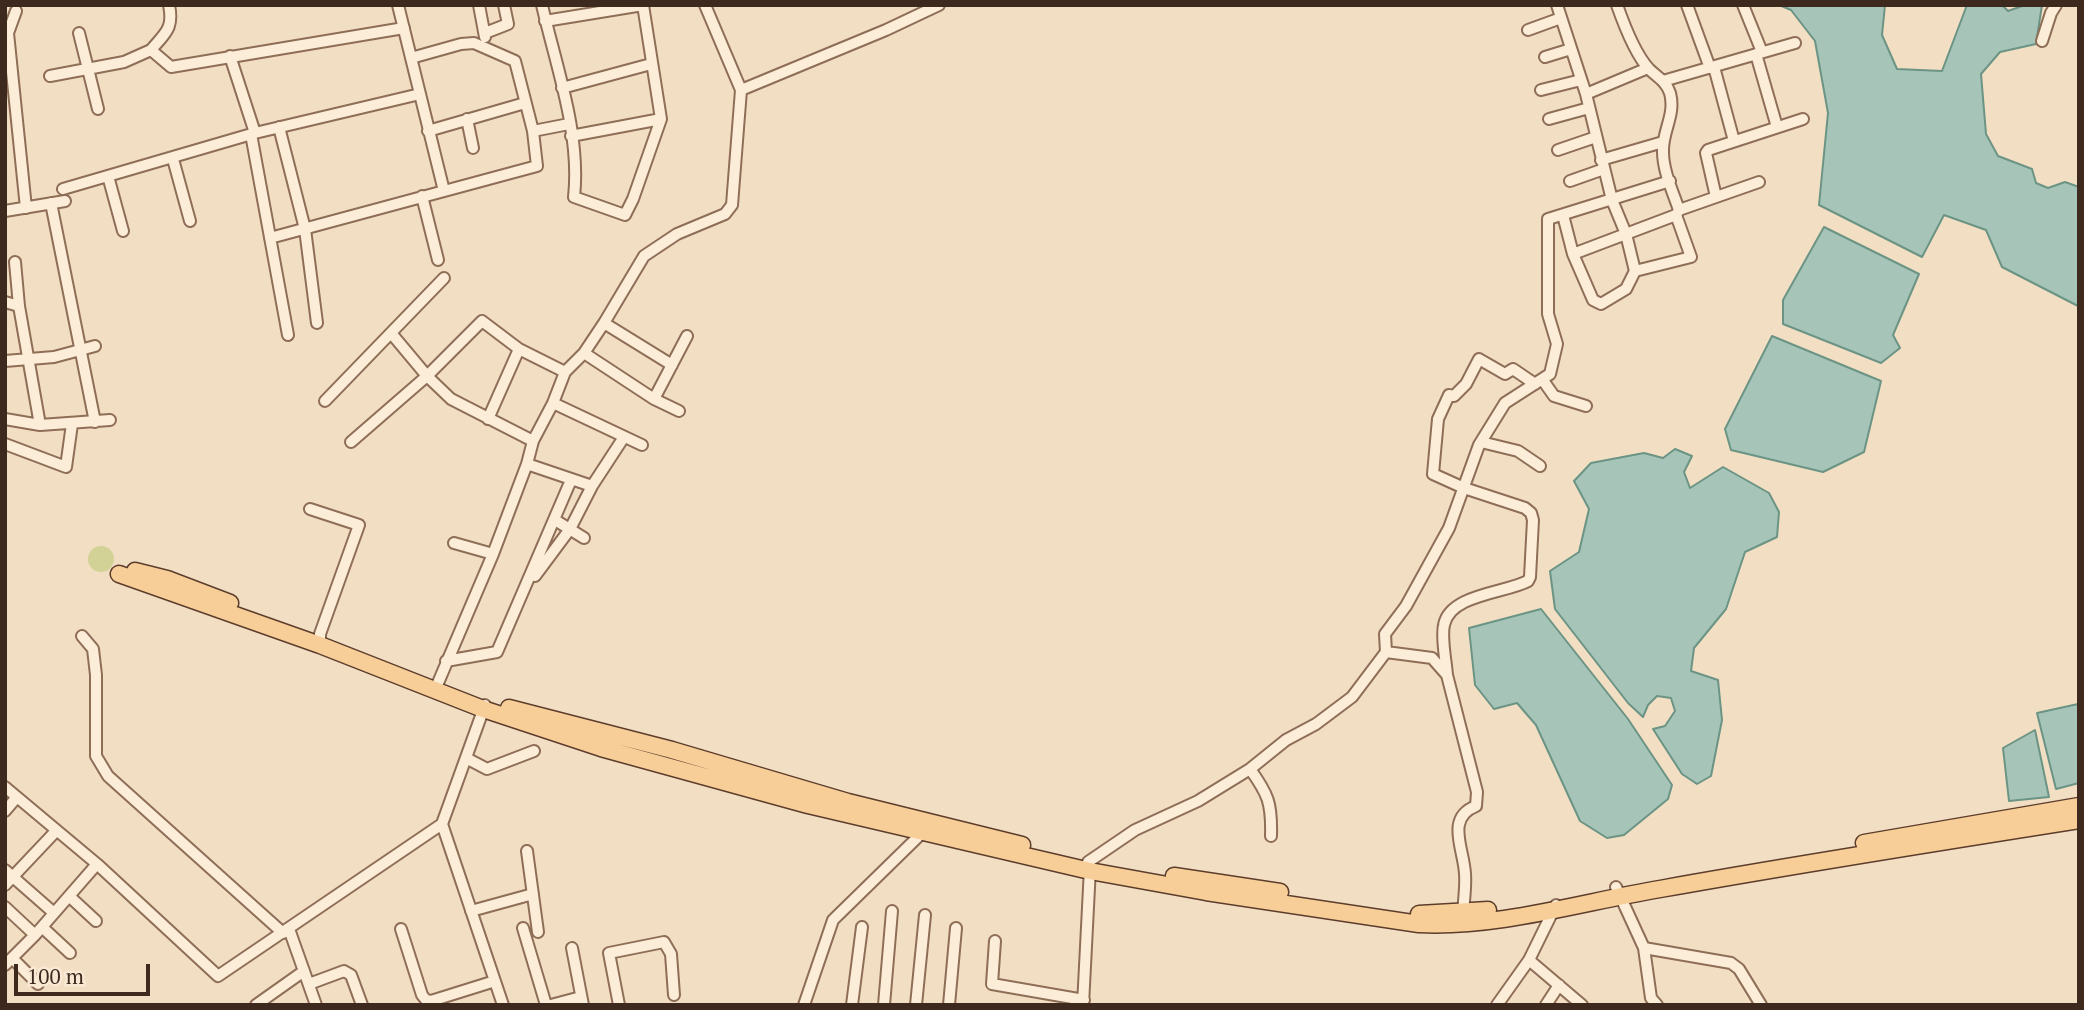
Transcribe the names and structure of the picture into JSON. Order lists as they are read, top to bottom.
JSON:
{
  "scale_bar": "100 m"
}
